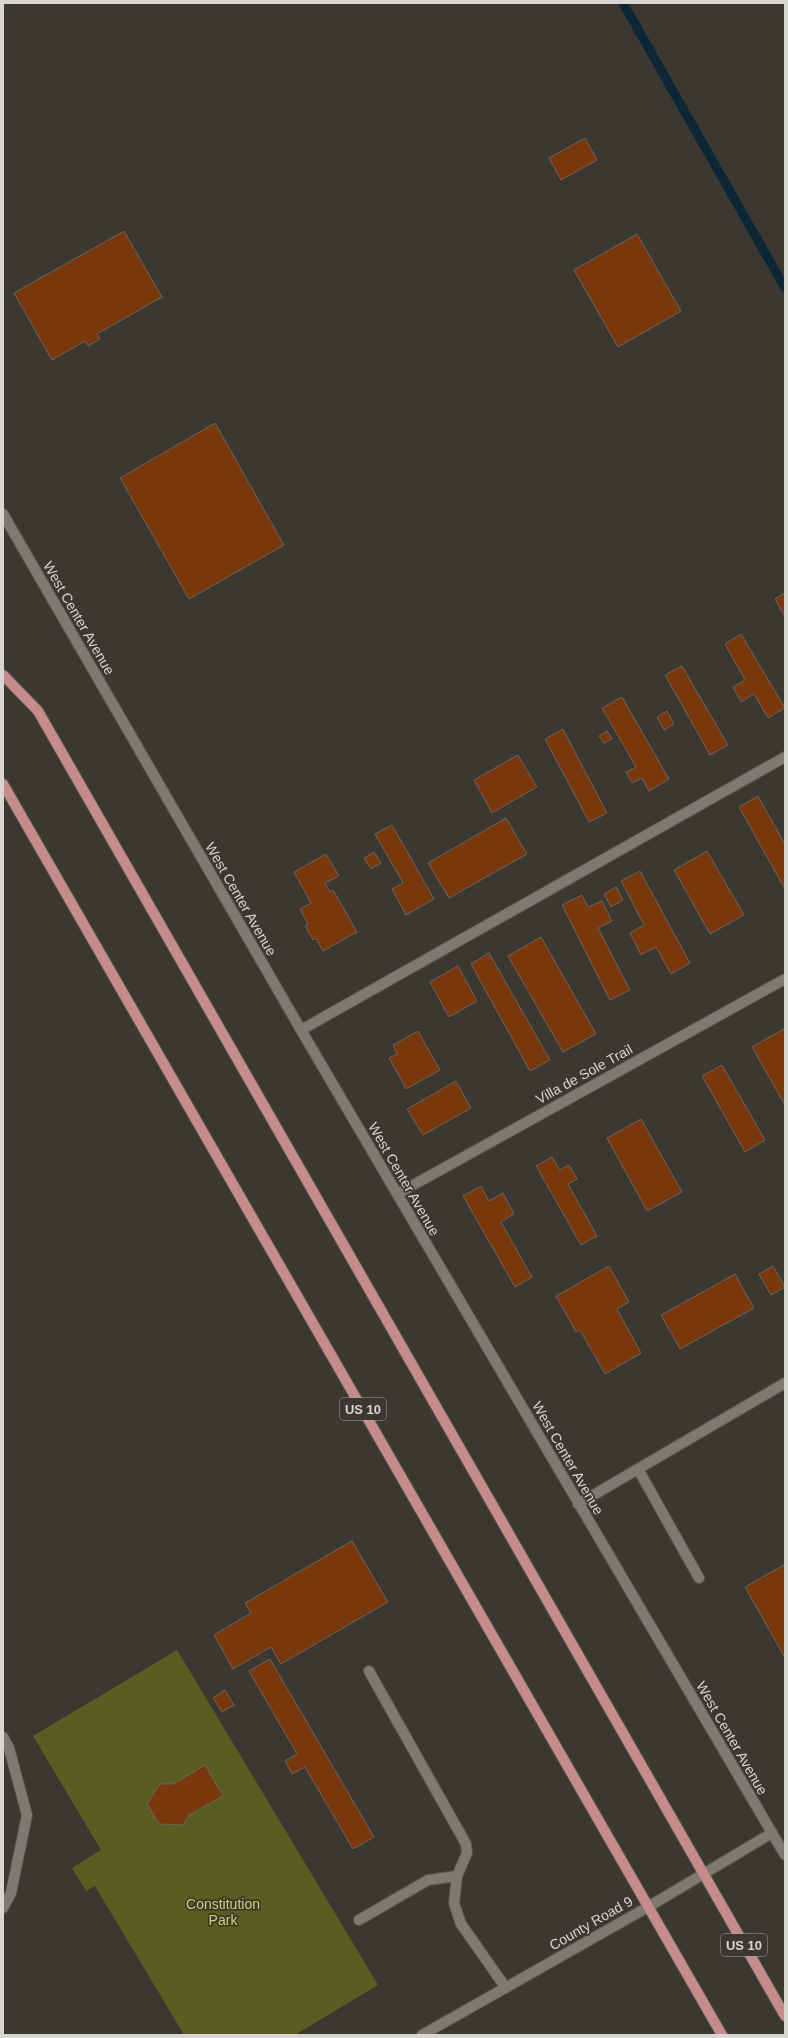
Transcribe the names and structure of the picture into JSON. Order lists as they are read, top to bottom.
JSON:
{
  "streets": {
    "main road": ["US 10"],
    "street": ["West Center Avenue", "Villa de Sole Trail", "County Road 9"]
  },
  "crossings": [
    ["West Center Avenue", "Villa de Sole Trail"],
    ["West Center Avenue", "County Road 9"],
    ["US 10", "County Road 9"]
  ],
  "parks": ["Constitution Park"]
}
